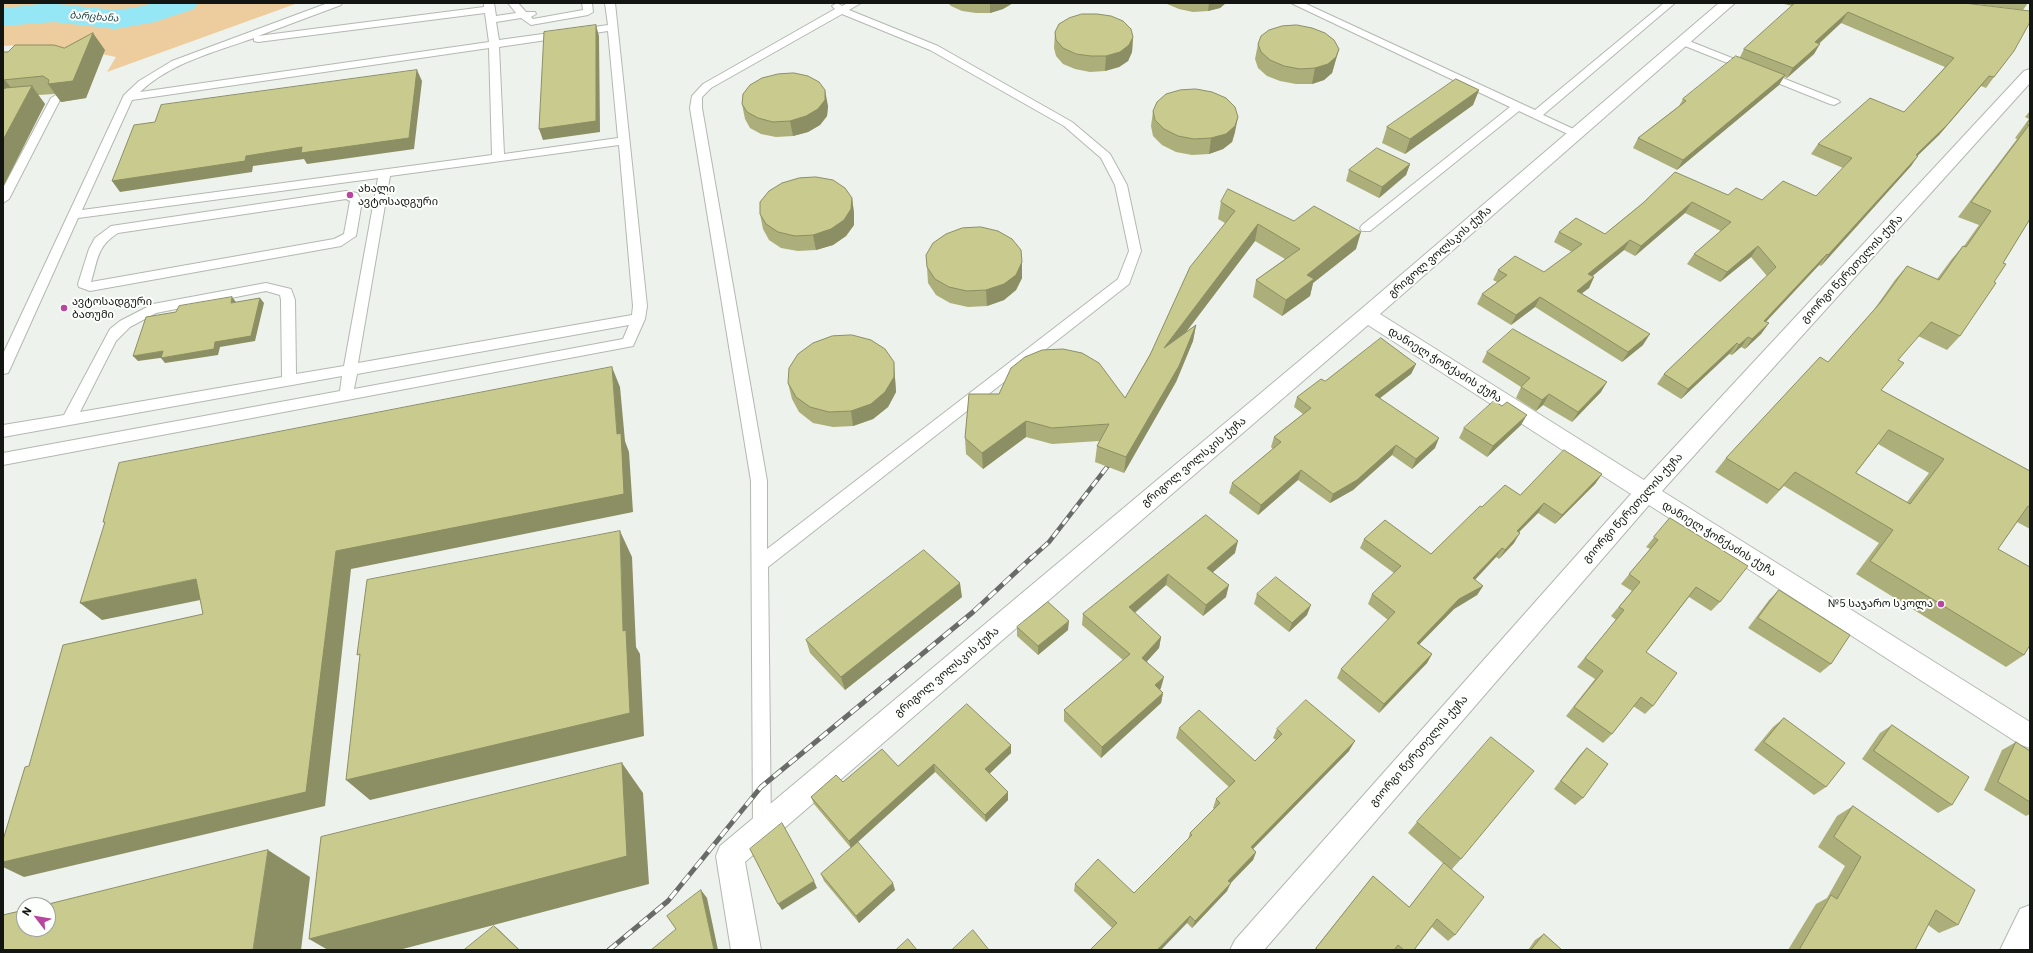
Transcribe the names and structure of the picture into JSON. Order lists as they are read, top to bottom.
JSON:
{
  "streets": {
    "street": ["გრიგოლ ვოლსკის ქუჩა", "გიორგი წერეთელის ქუჩა", "დანიელ ჭონქაძის ქუჩა"]
  },
  "crossings": [
    ["გრიგოლ ვოლსკის ქუჩა", "დანიელ ჭონქაძის ქუჩა"],
    ["გიორგი წერეთელის ქუჩა", "დანიელ ჭონქაძის ქუჩა"]
  ],
  "water": ["ბარცხანა"],
  "places": ["ახალი ავტოსადგური", "ავტოსადგური ბათუმი", "№5 საჯარო სკოლა"],
  "north": "top left"
}
